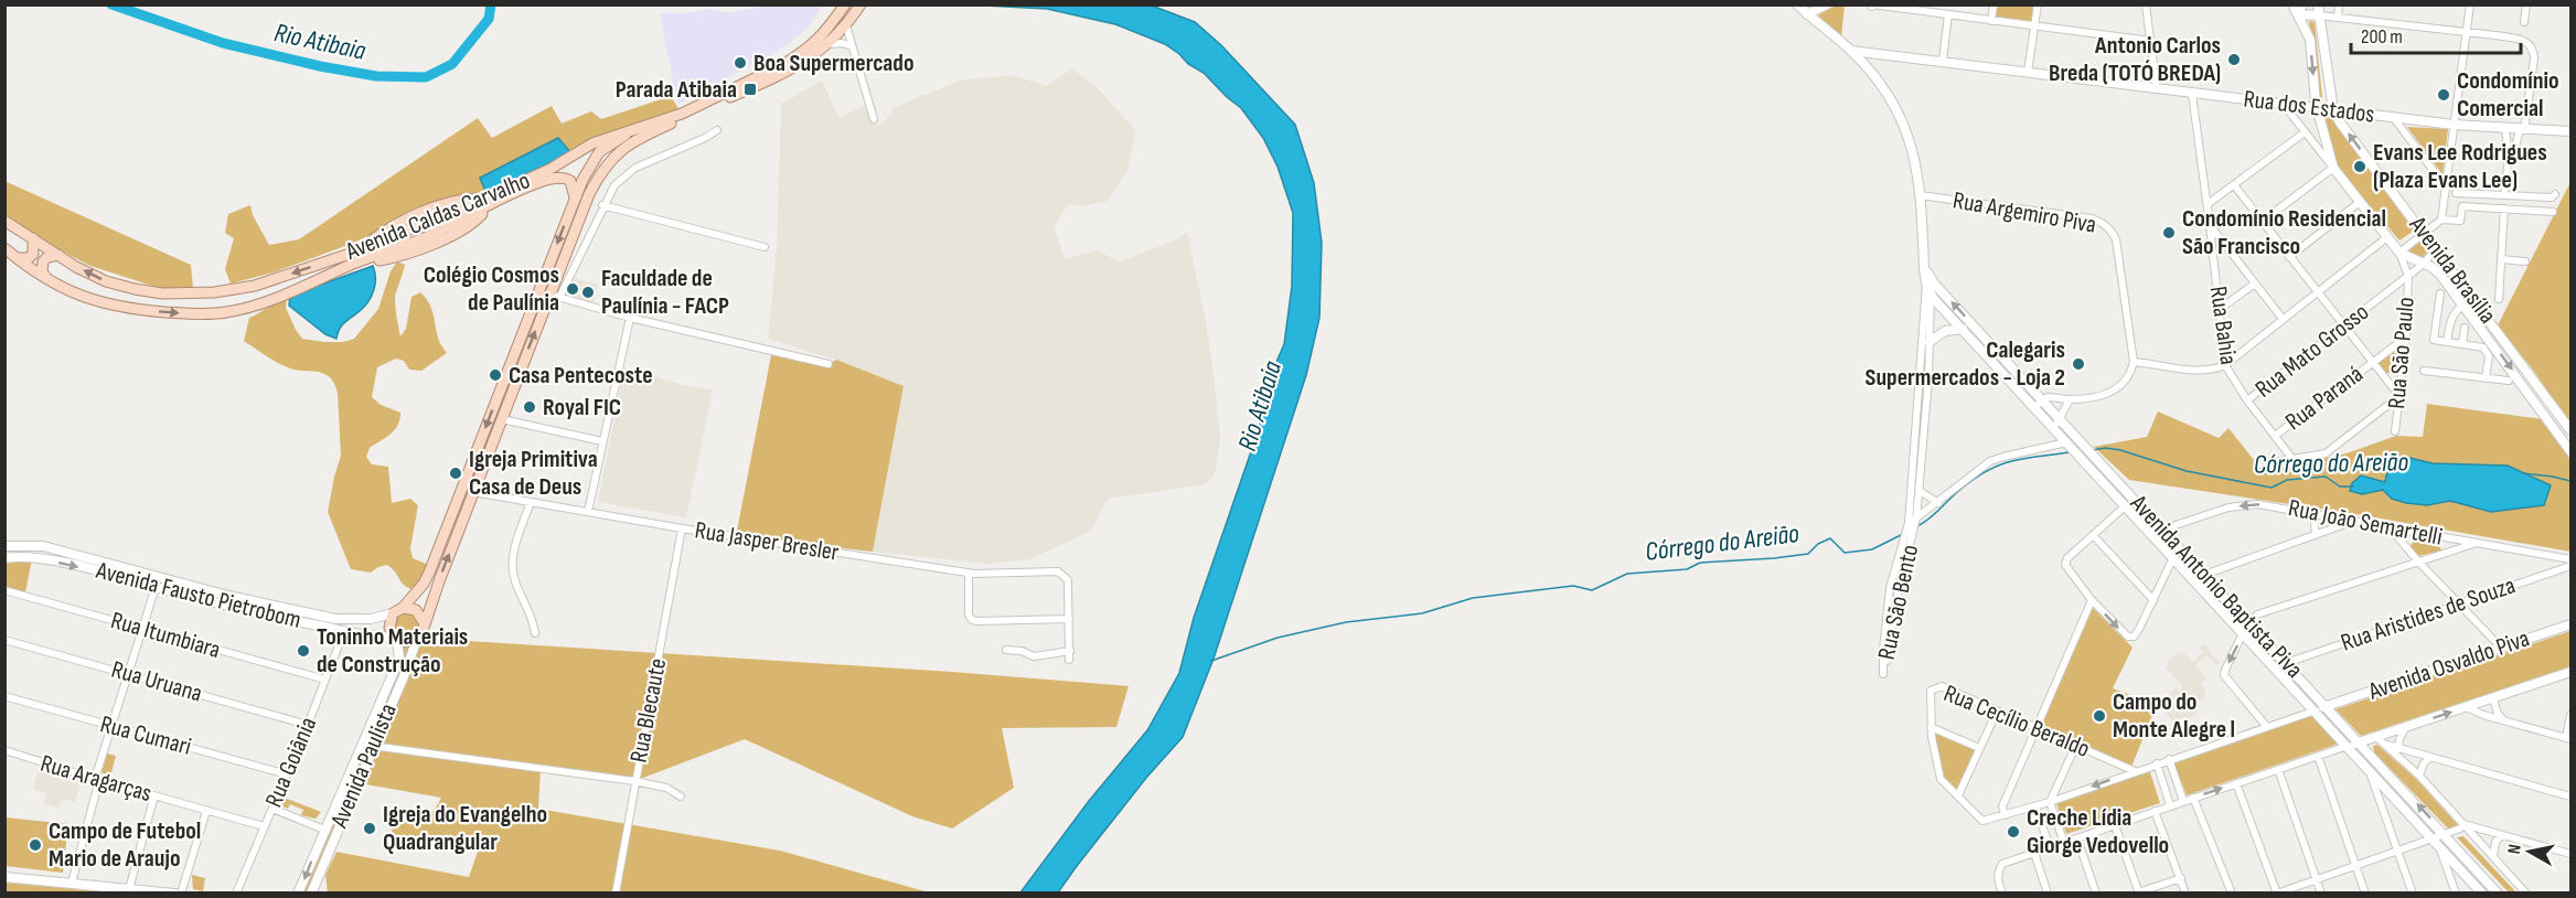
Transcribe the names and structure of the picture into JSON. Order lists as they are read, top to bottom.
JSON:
{
  "streets": {
    "main road": [
      "Rua dos Estados",
      "Avenida Caldas Carvalho",
      "Avenida Brasília",
      "Rua São Paulo",
      "Avenida Antonio Baptista Piva",
      "Avenida Fausto Pietrobom",
      "Rua São Bento",
      "Avenida Osvaldo Piva",
      "Avenida Paulista"
    ],
    "street": [
      "Rua Argemiro Piva",
      "Rua Bahia",
      "Rua Mato Grosso",
      "Rua Paraná",
      "Rua João Semartelli",
      "Rua Jasper Bresler",
      "Rua Aristides de Souza",
      "Rua Itumbiara",
      "Rua Uruana",
      "Rua Blecaute",
      "Rua Cecílio Beraldo",
      "Rua Cumari",
      "Rua Goiânia",
      "Rua Aragarças"
    ]
  },
  "crossings": [
    ["Rua dos Estados", "Avenida Brasília"],
    ["Rua dos Estados", "Rua Bahia"],
    ["Rua dos Estados", "Rua São Paulo"],
    ["Rua dos Estados", "Rua São Bento"],
    ["Rua Argemiro Piva", "Rua São Bento"],
    ["Avenida Brasília", "Rua São Paulo"],
    ["Rua Bahia", "Rua Mato Grosso"],
    ["Rua Bahia", "Rua Paraná"],
    ["Rua Mato Grosso", "Rua São Paulo"],
    ["Rua São Paulo", "Rua Paraná"],
    ["Rua João Semartelli", "Avenida Antonio Baptista Piva"],
    ["Rua Jasper Bresler", "Rua Blecaute"],
    ["Avenida Antonio Baptista Piva", "Rua São Bento"],
    ["Avenida Antonio Baptista Piva", "Rua Aristides de Souza"],
    ["Avenida Antonio Baptista Piva", "Avenida Osvaldo Piva"],
    ["Avenida Fausto Pietrobom", "Rua Goiânia"],
    ["Avenida Fausto Pietrobom", "Avenida Paulista"],
    ["Rua Itumbiara", "Rua Goiânia"],
    ["Rua Uruana", "Rua Goiânia"],
    ["Rua Cumari", "Rua Goiânia"],
    ["Rua Goiânia", "Rua Aragarças"]
  ],
  "water": ["Rio Atibaia", "Córrego do Areião"],
  "places": {
    "other": [
      "Antonio Carlos Breda (TOTÓ BREDA)",
      "Boa Supermercado",
      "Condomínio Comercial",
      "Evans Lee Rodrigues (Plaza Evans Lee)",
      "Condomínio Residencial São Francisco",
      "Colégio Cosmos de Paulínia",
      "Faculdade de Paulínia - FACP",
      "Calegaris Supermercados - Loja 2",
      "Casa Pentecoste",
      "Royal FIC",
      "Igreja Primitiva Casa de Deus",
      "Toninho Materiais de Construção",
      "Campo do Monte Alegre l",
      "Igreja do Evangelho Quadrangular",
      "Creche Lídia Giorge Vedovello",
      "Campo de Futebol Mario de Araujo"
    ],
    "transit": ["Parada Atibaia"]
  },
  "scale_bar": "200 m",
  "north": "left"
}
